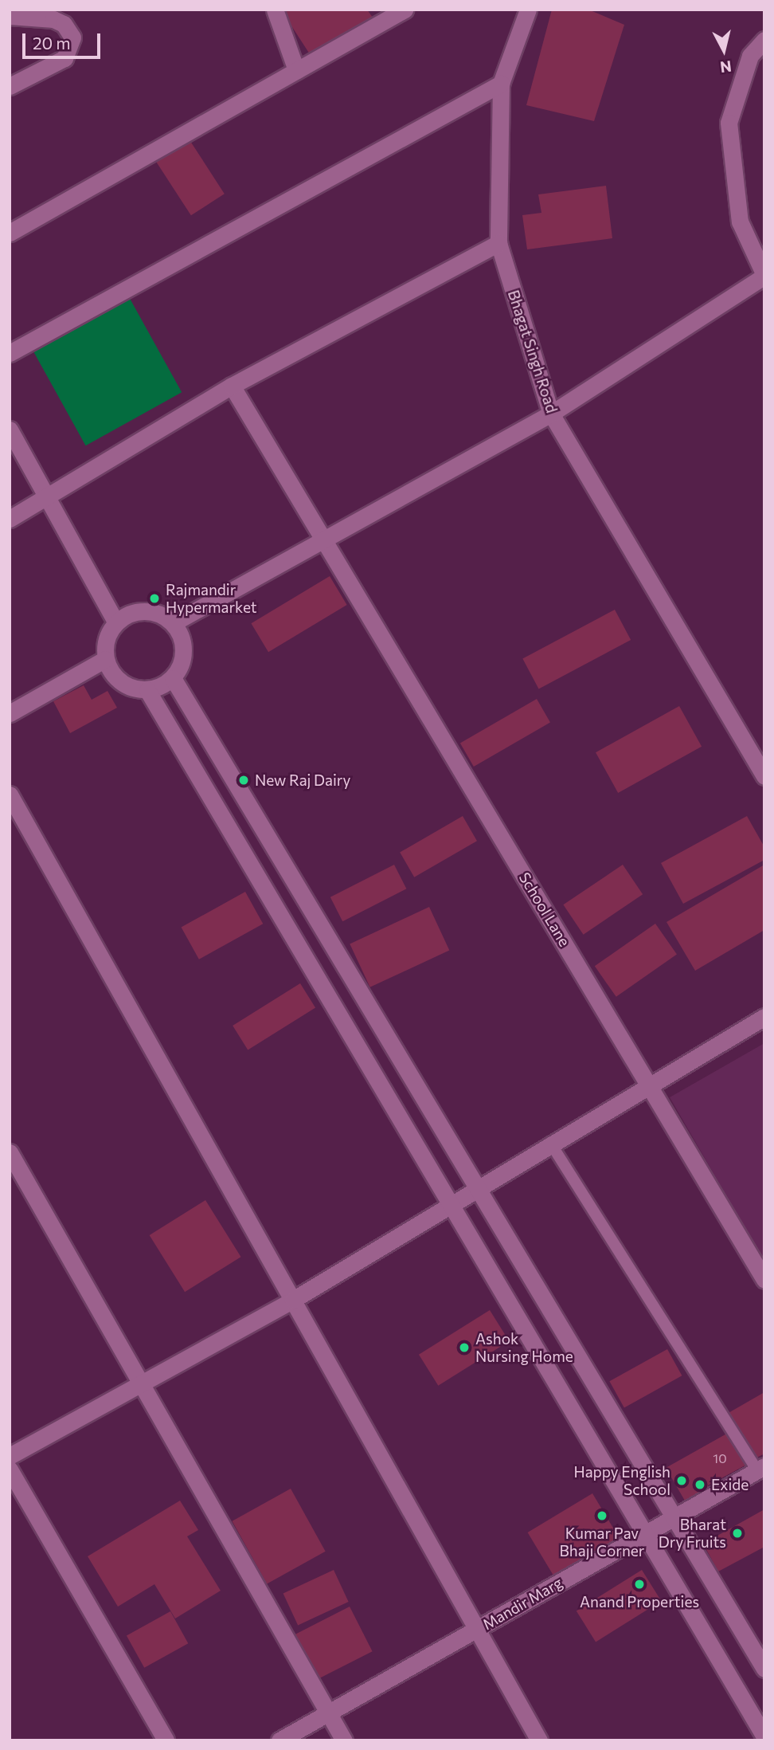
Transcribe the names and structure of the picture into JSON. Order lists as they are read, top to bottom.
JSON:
{
  "streets": {
    "street": ["Bhagat Singh Road", "School Lane", "Mandir Marg"]
  },
  "places": [
    "Rajmandir Hypermarket",
    "New Raj Dairy",
    "Ashok Nursing Home",
    "Happy English School",
    "Exide",
    "Kumar Pav Bhaji Corner",
    "Bharat Dry Fruits",
    "Anand Properties"
  ],
  "house_numbers": ["10"],
  "scale_bar": "20 m",
  "north": "bottom"
}
